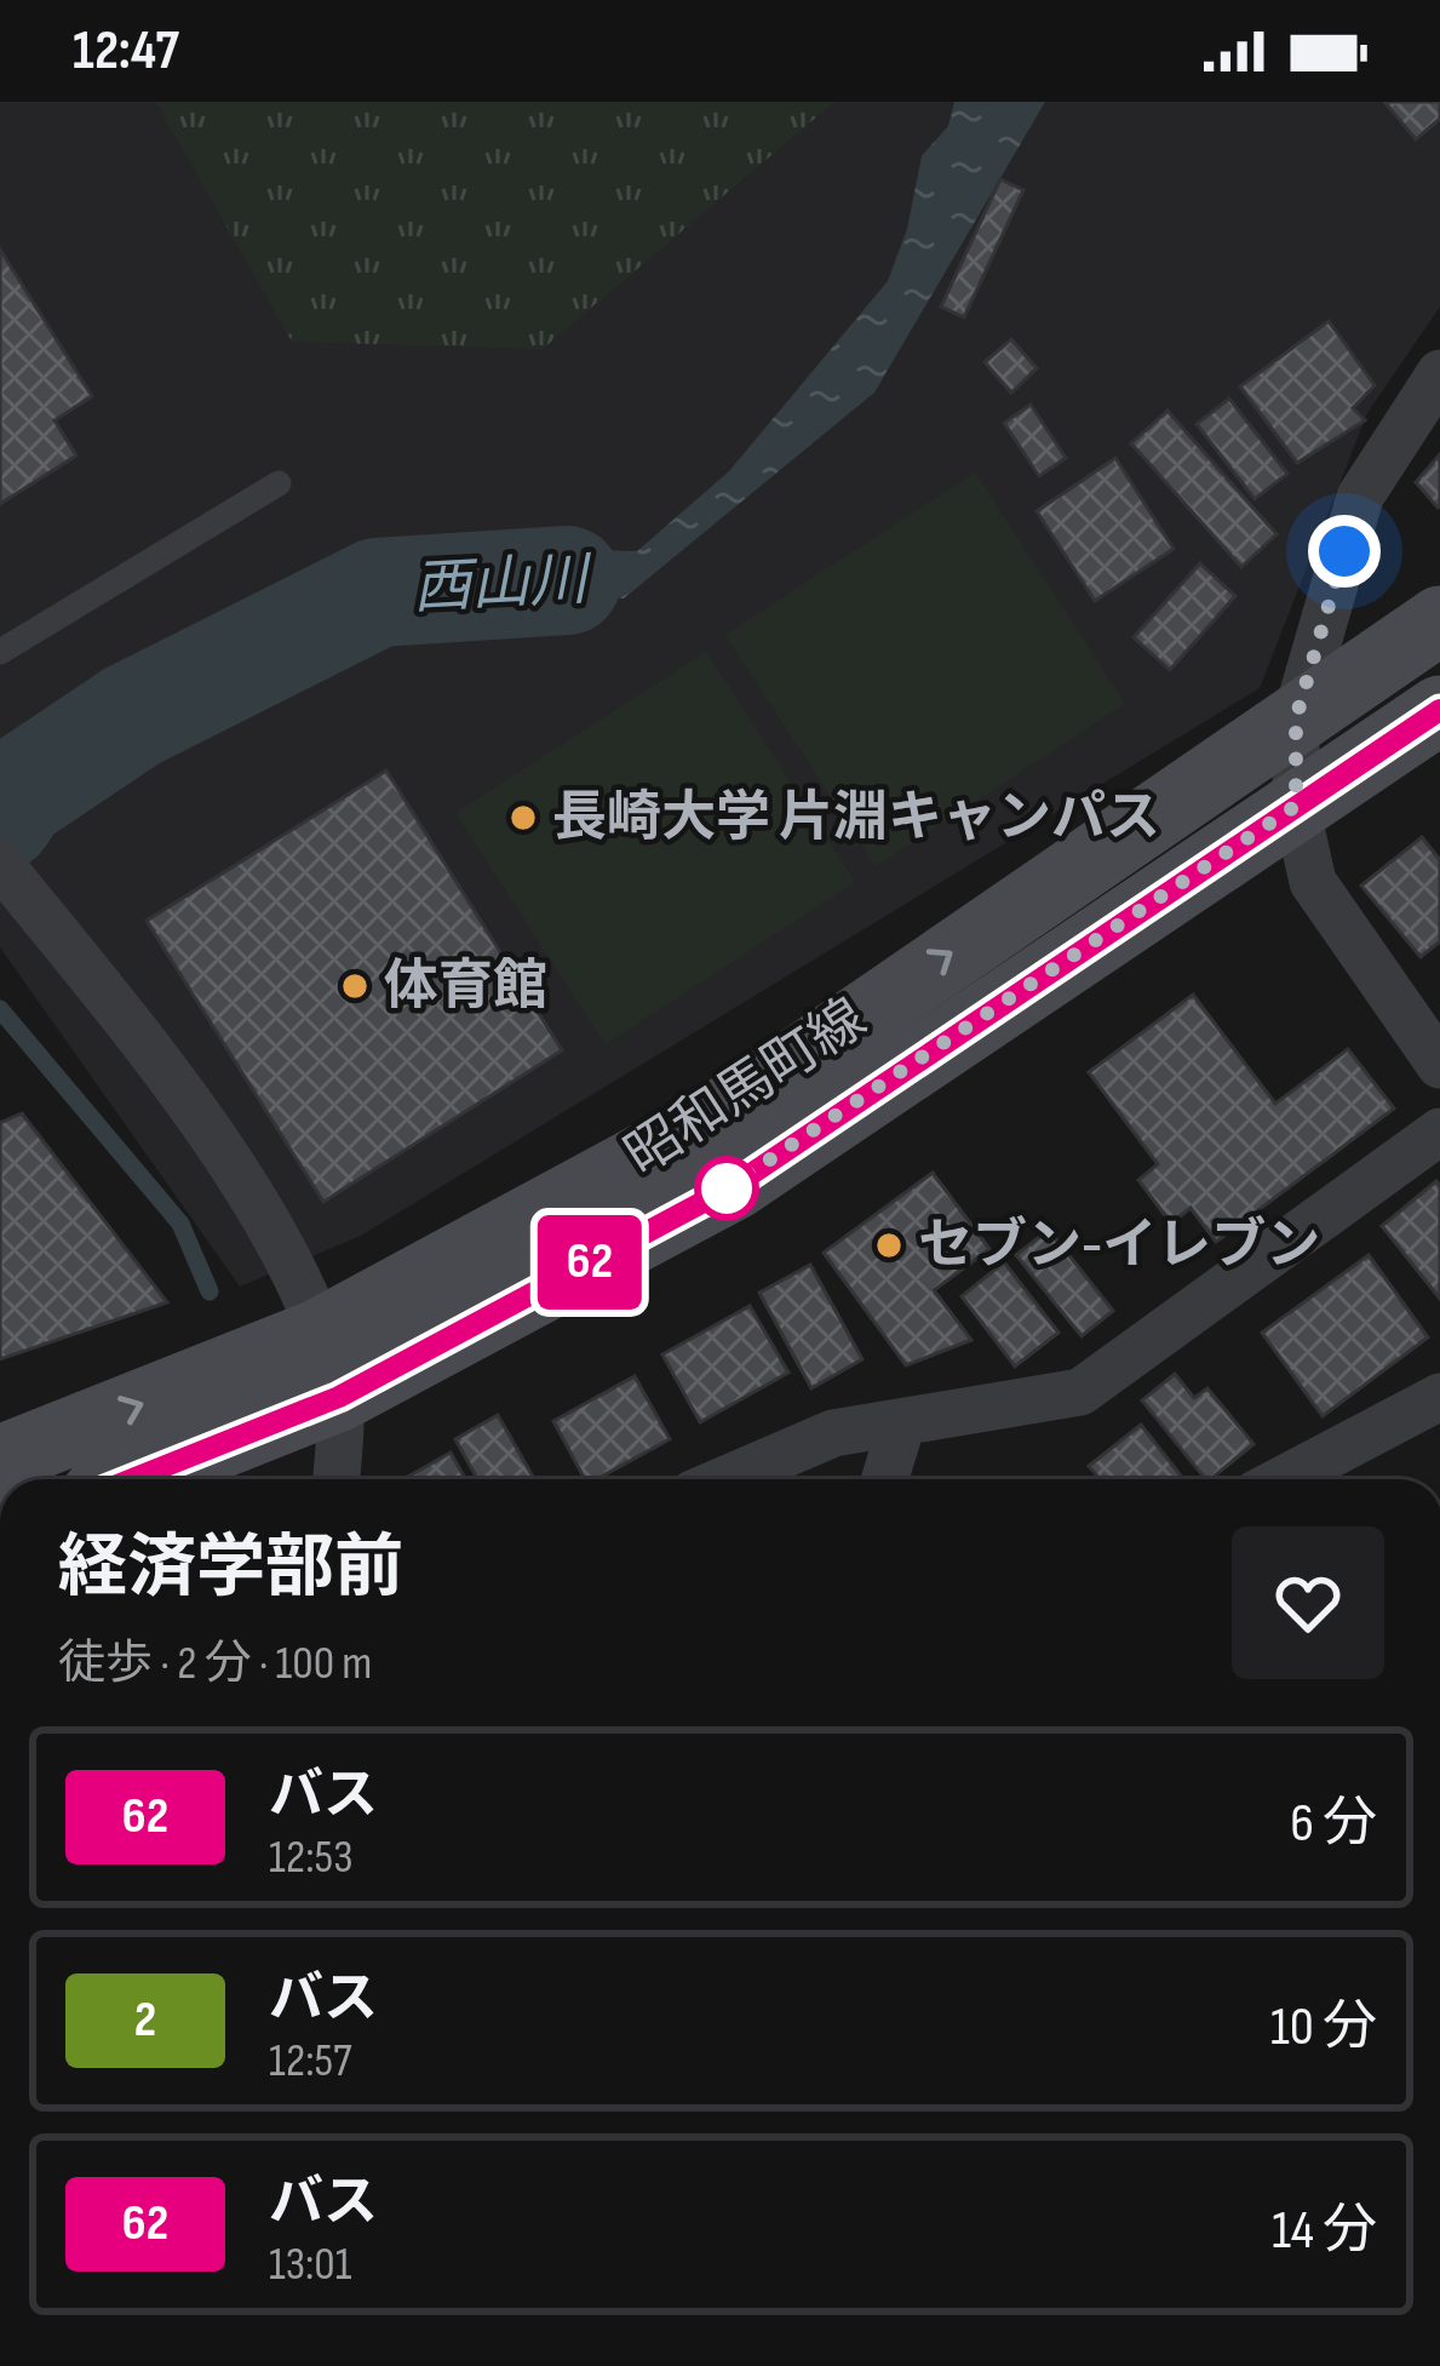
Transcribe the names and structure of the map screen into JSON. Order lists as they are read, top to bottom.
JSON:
{
  "streets": {
    "main road": ["昭和馬町線"]
  },
  "water": ["西山川"],
  "places": ["長崎大学 片淵キャンパス", "体育館", "セブン-イレブン"],
  "lines": ["bus line 62"],
  "page": {
    "status": "12:47",
    "on_map": "62",
    "heading": ["経済学部前", "徒歩 · 2 分 · 100 m"],
    "list": [
      {
        "mark": "62",
        "name": "バス",
        "note": "12:53",
        "value": "6 分"
      },
      {
        "mark": "2",
        "name": "バス",
        "note": "12:57",
        "value": "10 分"
      },
      {
        "mark": "62",
        "name": "バス",
        "note": "13:01",
        "value": "14 分"
      }
    ]
  }
}
